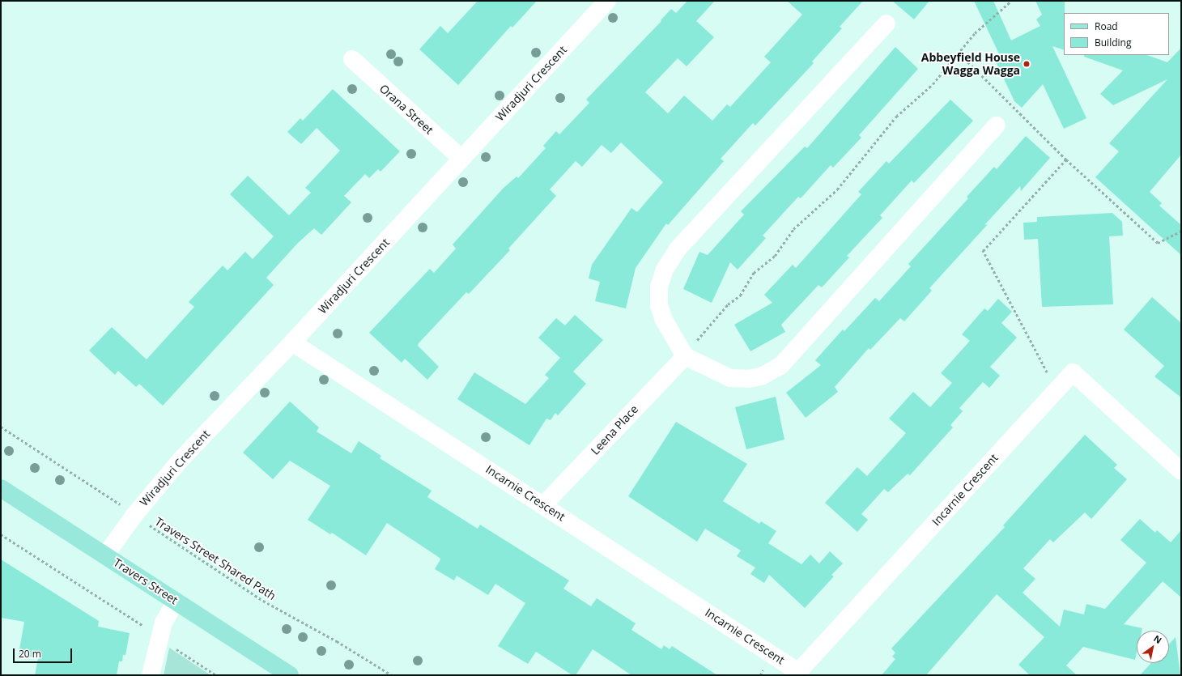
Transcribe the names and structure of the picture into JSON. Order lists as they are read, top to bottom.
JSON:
{
  "streets": {
    "main road": ["Travers Street"],
    "street": [
      "Wiradjuri Crescent",
      "Orana Street",
      "Leena Place",
      "Incarnie Crescent"
    ],
    "path": ["Travers Street Shared Path"]
  },
  "crossings": [
    ["Wiradjuri Crescent", "Orana Street"],
    ["Wiradjuri Crescent", "Incarnie Crescent"],
    ["Wiradjuri Crescent", "Travers Street Shared Path"],
    ["Wiradjuri Crescent", "Travers Street"],
    ["Leena Place", "Incarnie Crescent"]
  ],
  "places": ["Abbeyfield House Wagga Wagga"],
  "legend": ["Road", "Building"],
  "scale_bar": "20 m",
  "north": "top right"
}
